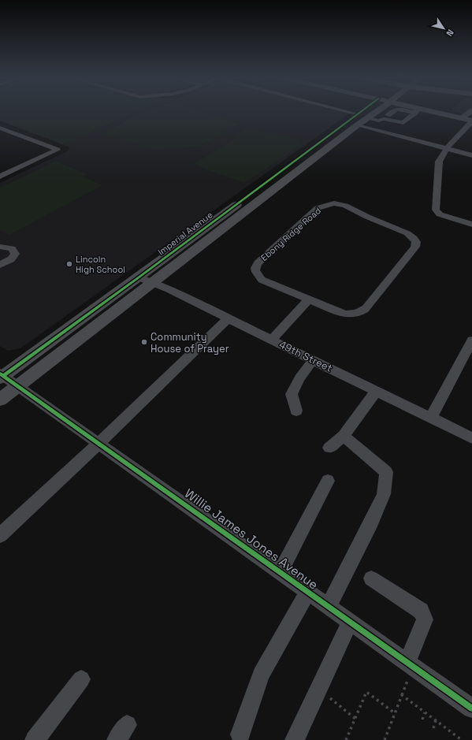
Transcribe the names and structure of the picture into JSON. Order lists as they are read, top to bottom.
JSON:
{
  "streets": {
    "main road": ["Imperial Avenue"],
    "street": ["Ebony Ridge Road", "49th Street", "Willie James Jones Avenue"]
  },
  "crossings": [
    ["Imperial Avenue", "49th Street"],
    ["Imperial Avenue", "Willie James Jones Avenue"]
  ],
  "places": ["Lincoln High School", "Community House of Prayer"],
  "north": "bottom right"
}
